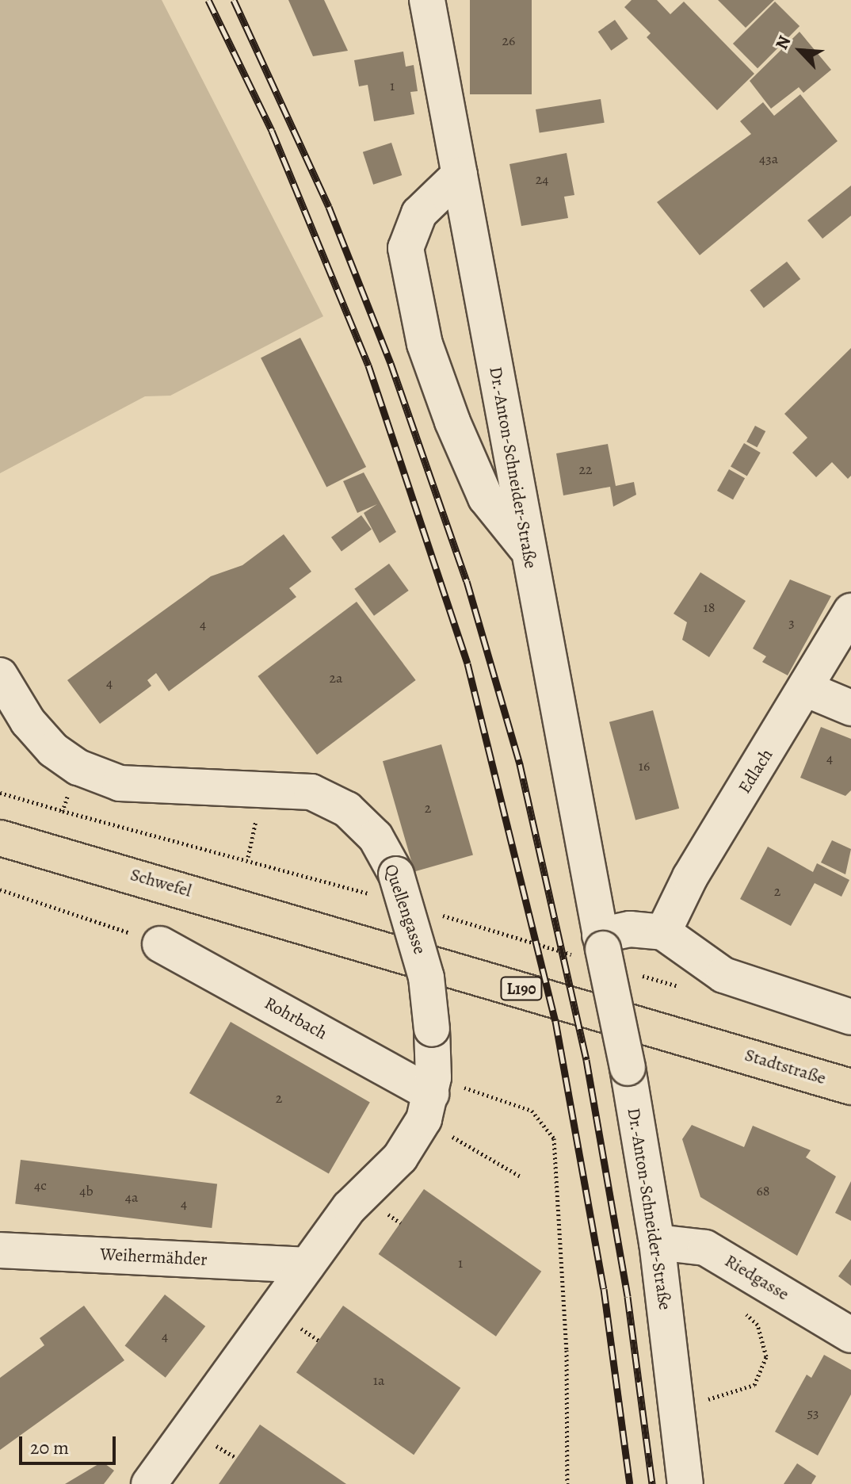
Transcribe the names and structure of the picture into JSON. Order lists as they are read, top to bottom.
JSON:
{
  "streets": {
    "main road": ["Schwefel", "L190", "Stadtstraße"],
    "street": [
      "Dr.-Anton-Schneider-Straße",
      "Edlach",
      "Quellengasse",
      "Rohrbach",
      "Weihermähder",
      "Riedgasse"
    ]
  },
  "crossings": [
    ["Dr.-Anton-Schneider-Straße", "Riedgasse"],
    ["Schwefel", "Stadtstraße"],
    ["Quellengasse", "Rohrbach"]
  ],
  "house_numbers": [
    "26",
    "1",
    "43a",
    "24",
    "22",
    "18",
    "3",
    "4",
    "2a",
    "4",
    "4",
    "16",
    "2",
    "2",
    "2",
    "4c",
    "4b",
    "68",
    "4a",
    "4",
    "1",
    "4",
    "1a",
    "53"
  ],
  "scale_bar": "20 m",
  "north": "top left"
}
